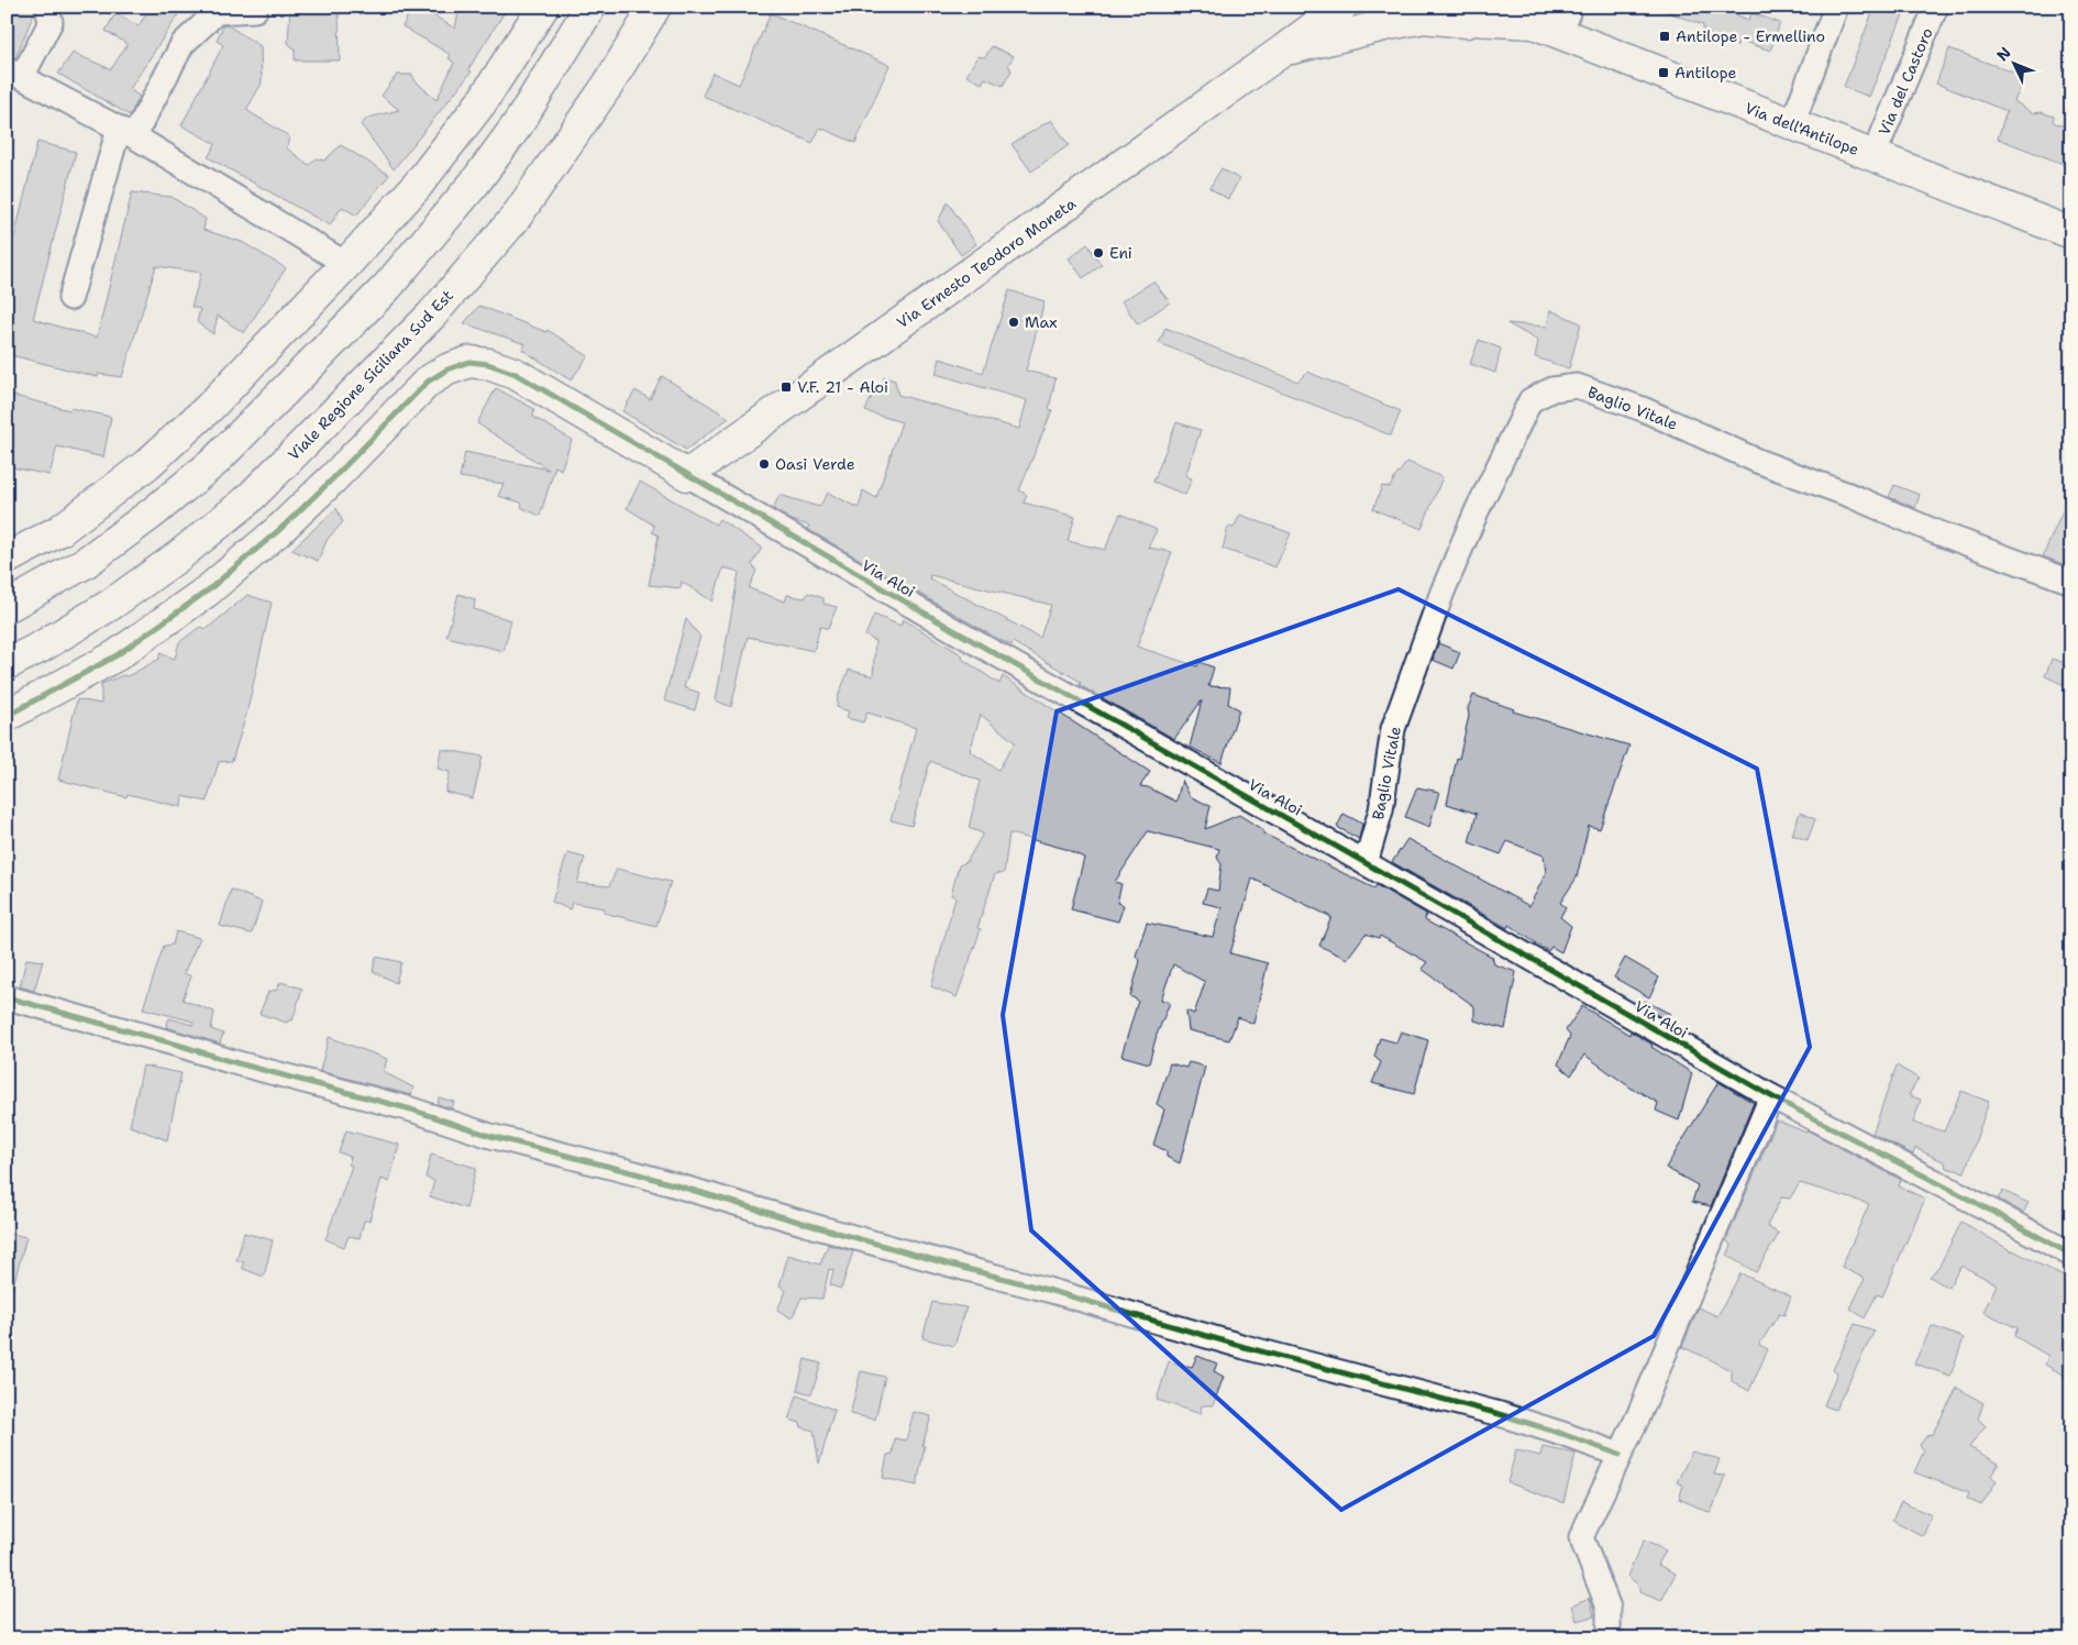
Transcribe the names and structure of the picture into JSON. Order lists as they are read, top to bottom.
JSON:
{
  "streets": {
    "street": [
      "Via del Castoro",
      "Via dell'Antilope",
      "Via Ernesto Teodoro Moneta",
      "Viale Regione Siciliana Sud Est",
      "Baglio Vitale",
      "Via Aloi"
    ]
  },
  "crossings": [
    ["Via del Castoro", "Via dell'Antilope"],
    ["Via dell'Antilope", "Via Ernesto Teodoro Moneta"],
    ["Via Ernesto Teodoro Moneta", "Via Aloi"],
    ["Baglio Vitale", "Via Aloi"]
  ],
  "places": {
    "transit": ["Antilope - Ermellino", "Antilope", "V.F. 21 - Aloi"],
    "other": ["Eni", "Max", "Oasi Verde"]
  },
  "north": "top left"
}
